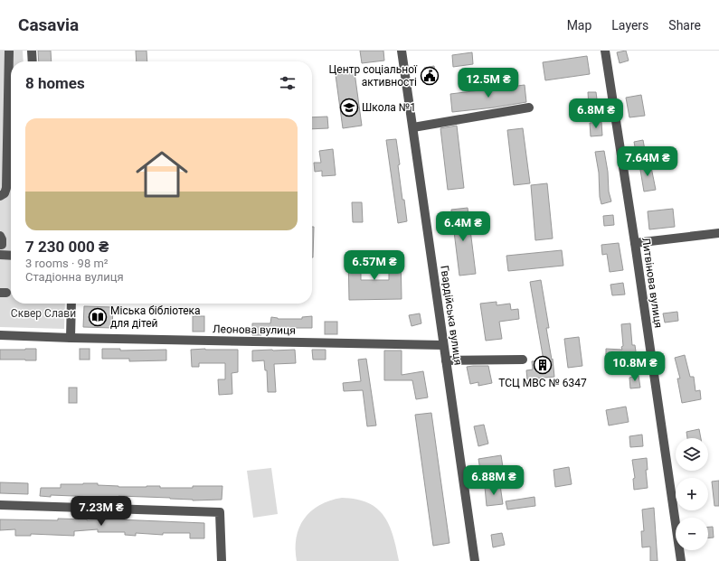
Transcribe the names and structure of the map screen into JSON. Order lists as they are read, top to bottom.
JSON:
{
  "streets": {
    "street": ["Литвінова вулиця", "Гвардійська вулиця", "Леонова вулиця"]
  },
  "crossings": [
    ["Гвардійська вулиця", "Леонова вулиця"]
  ],
  "parks": ["Сквер Слави"],
  "places": {
    "public building": ["Центр соціальної активності"],
    "school or university": ["Школа №1"],
    "library": ["Міська бібліотека для дітей"],
    "building": ["ТСЦ МВС № 6347"]
  },
  "page": {
    "header": "Casavia",
    "nav": ["Map", "Layers", "Share"],
    "heading": "8 homes",
    "price": [
      "12.5M ₴",
      "6.8M ₴",
      "7.64M ₴",
      "6.4M ₴",
      "6.57M ₴",
      "10.8M ₴",
      "6.88M ₴",
      "7.23M ₴"
    ],
    "list": [
      {
        "name": "7 230 000 ₴",
        "note": "3 rooms · 98 m² · Стадіонна вулиця"
      }
    ],
    "map_buttons": ["+", "−"]
  }
}
